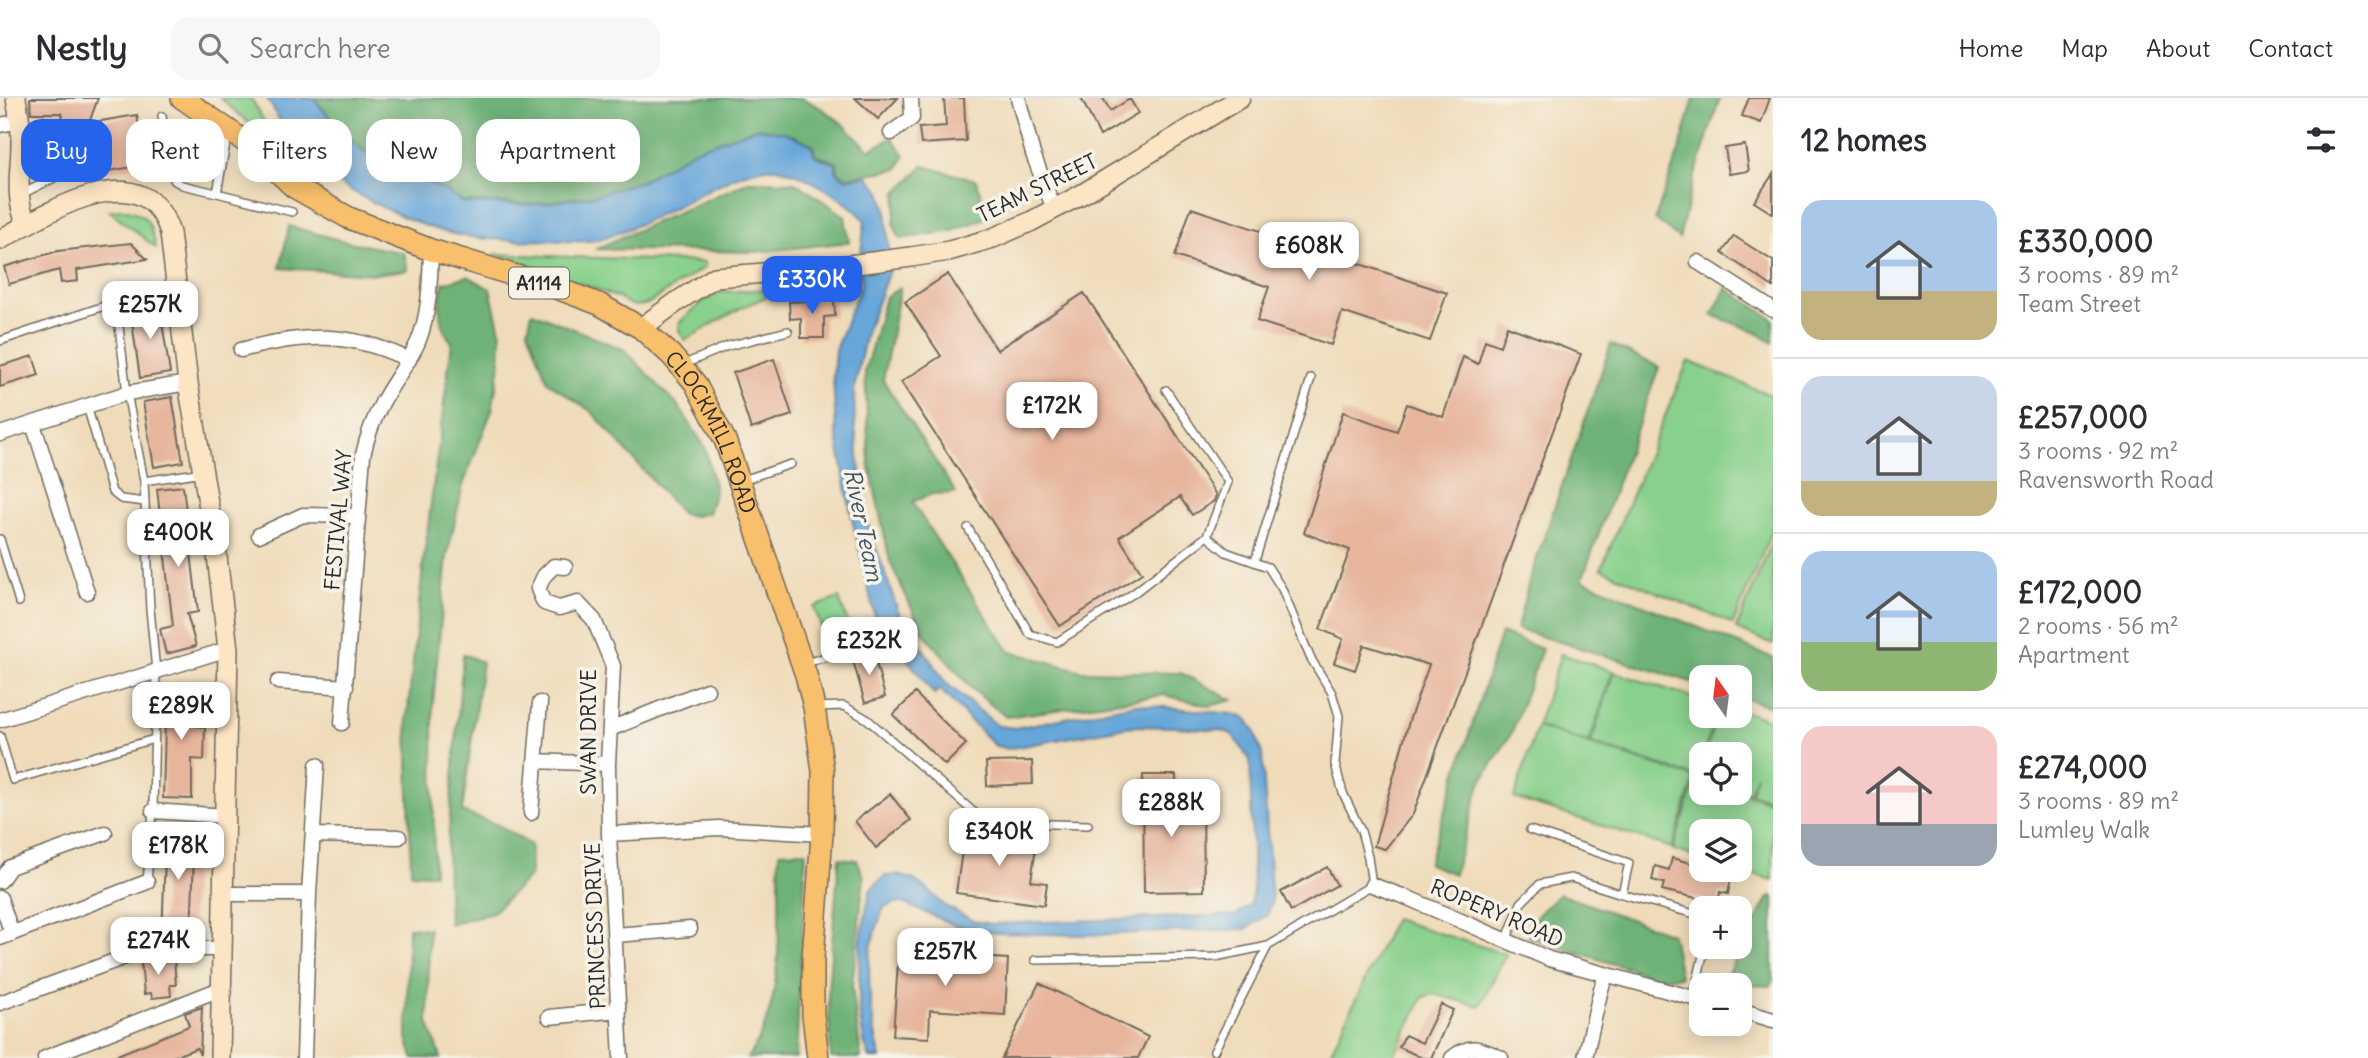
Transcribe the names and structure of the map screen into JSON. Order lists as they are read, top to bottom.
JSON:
{
  "streets": {
    "main road": ["A1114", "CLOCKMILL ROAD"],
    "street": [
      "TEAM STREET",
      "FESTIVAL WAY",
      "SWAN DRIVE",
      "ROPERY ROAD",
      "PRINCESS DRIVE"
    ]
  },
  "crossings": [
    ["TEAM STREET", "CLOCKMILL ROAD"],
    ["CLOCKMILL ROAD", "FESTIVAL WAY"],
    ["CLOCKMILL ROAD", "PRINCESS DRIVE"],
    ["SWAN DRIVE", "PRINCESS DRIVE"]
  ],
  "water": ["River Team"],
  "north": "top",
  "page": {
    "header": "Nestly",
    "search": "Search here",
    "nav": [
      "Home",
      "Map",
      "About",
      "Contact"
    ],
    "heading": "12 homes",
    "chip": [
      "Buy",
      "Rent",
      "Filters",
      "New",
      "Apartment"
    ],
    "list": [
      {
        "name": "£330,000",
        "note": "3 rooms · 89 m² · Team Street"
      },
      {
        "name": "£257,000",
        "note": "3 rooms · 92 m² · Ravensworth Road"
      },
      {
        "name": "£172,000",
        "note": "2 rooms · 56 m² · Apartment"
      },
      {
        "name": "£274,000",
        "note": "3 rooms · 89 m² · Lumley Walk"
      }
    ],
    "price": [
      "£608K",
      "£330K",
      "£257K",
      "£172K",
      "£400K",
      "£232K",
      "£289K",
      "£288K",
      "£340K",
      "£178K",
      "£274K",
      "£257K"
    ],
    "map_buttons": ["+", "−"]
  }
}
